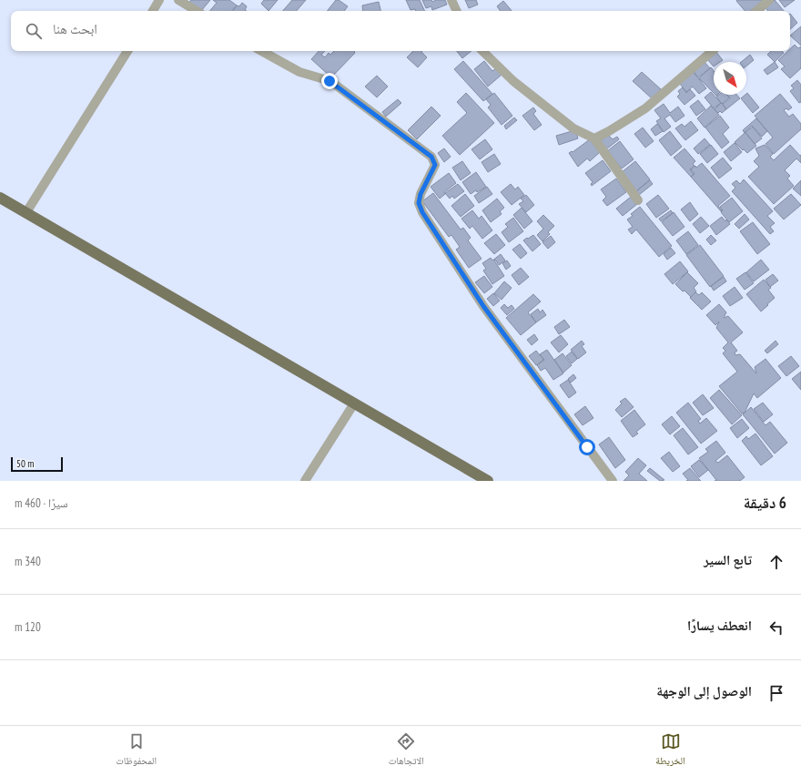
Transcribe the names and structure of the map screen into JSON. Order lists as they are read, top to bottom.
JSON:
{
  "scale_bar": "50 m",
  "north": "bottom right",
  "page": {
    "search": "ابحث هنا",
    "scale": "50 m",
    "heading": ["6 دقيقة", "سيرًا · 460 m"],
    "list": [
      ["تابع السير", "340 m"],
      ["انعطف يسارًا", "120 m"],
      "الوصول إلى الوجهة"
    ],
    "nav": ["الخريطة", "الاتجاهات", "المحفوظات"]
  }
}
